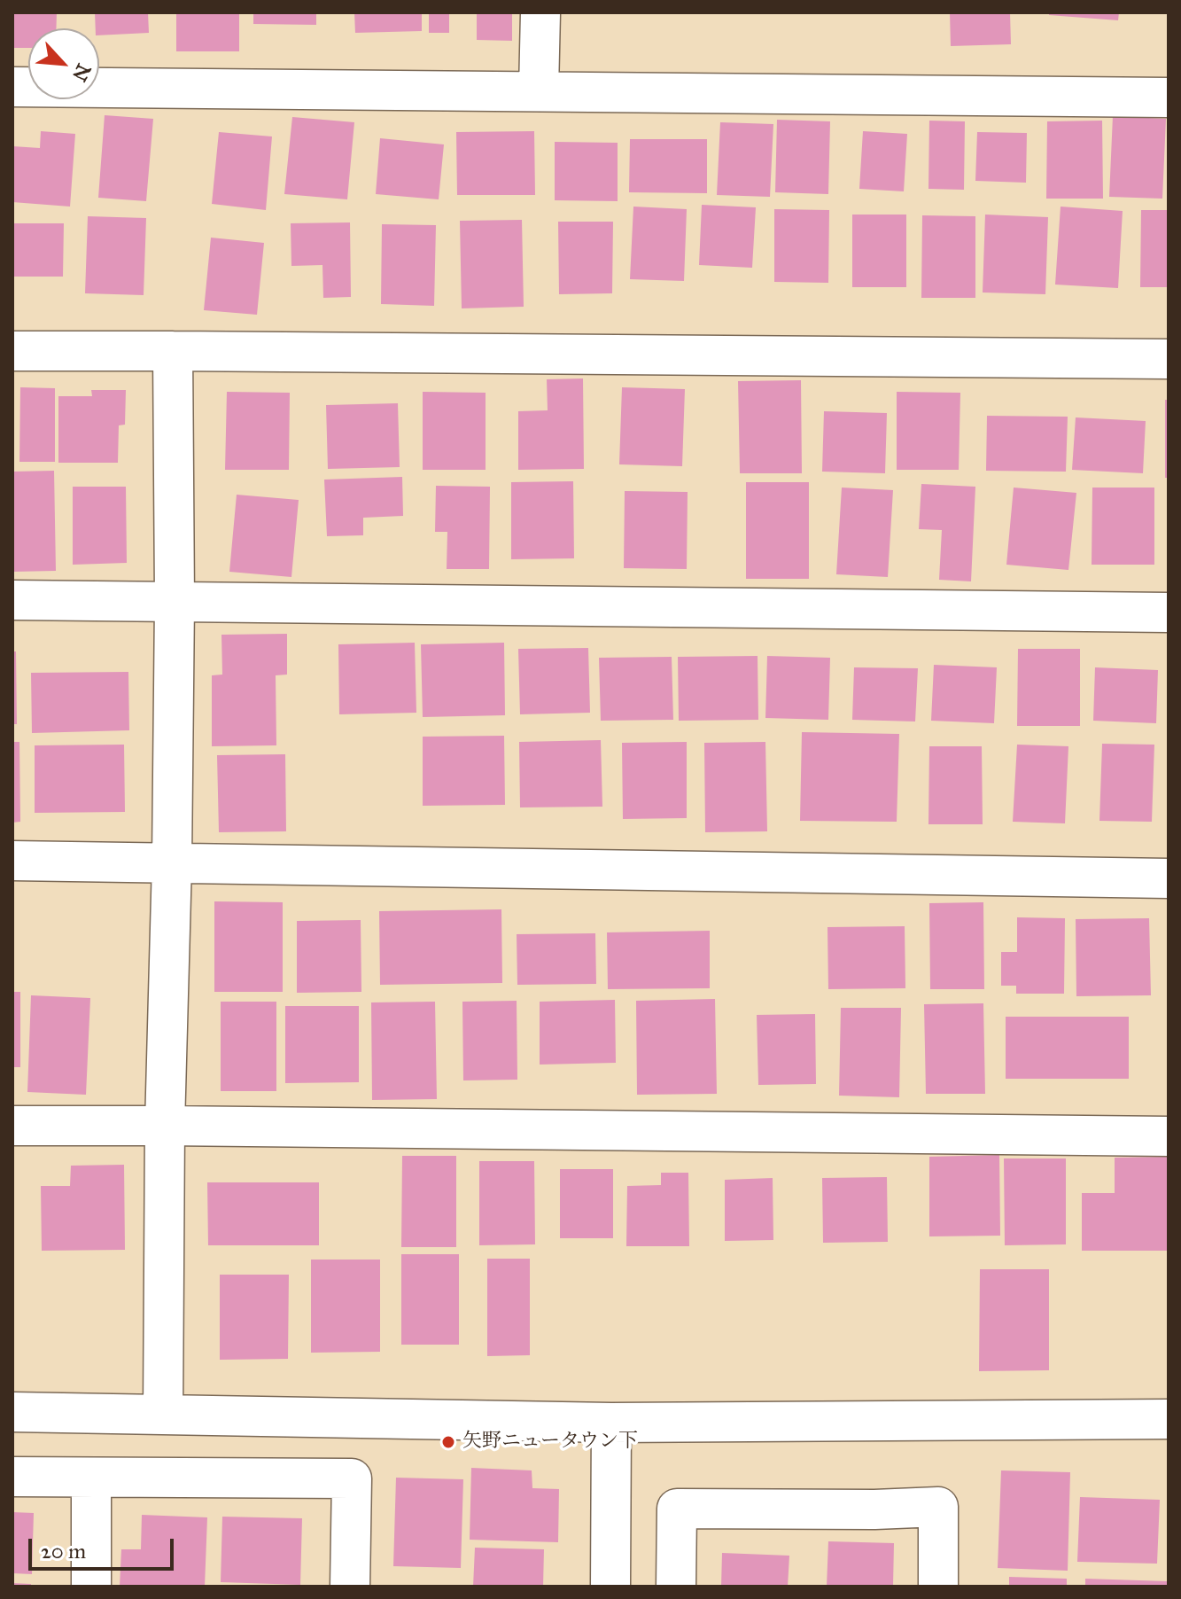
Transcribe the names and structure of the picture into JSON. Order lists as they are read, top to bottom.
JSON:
{
  "places": ["矢野ニュータウン下"],
  "scale_bar": "20 m",
  "north": "bottom right"
}
